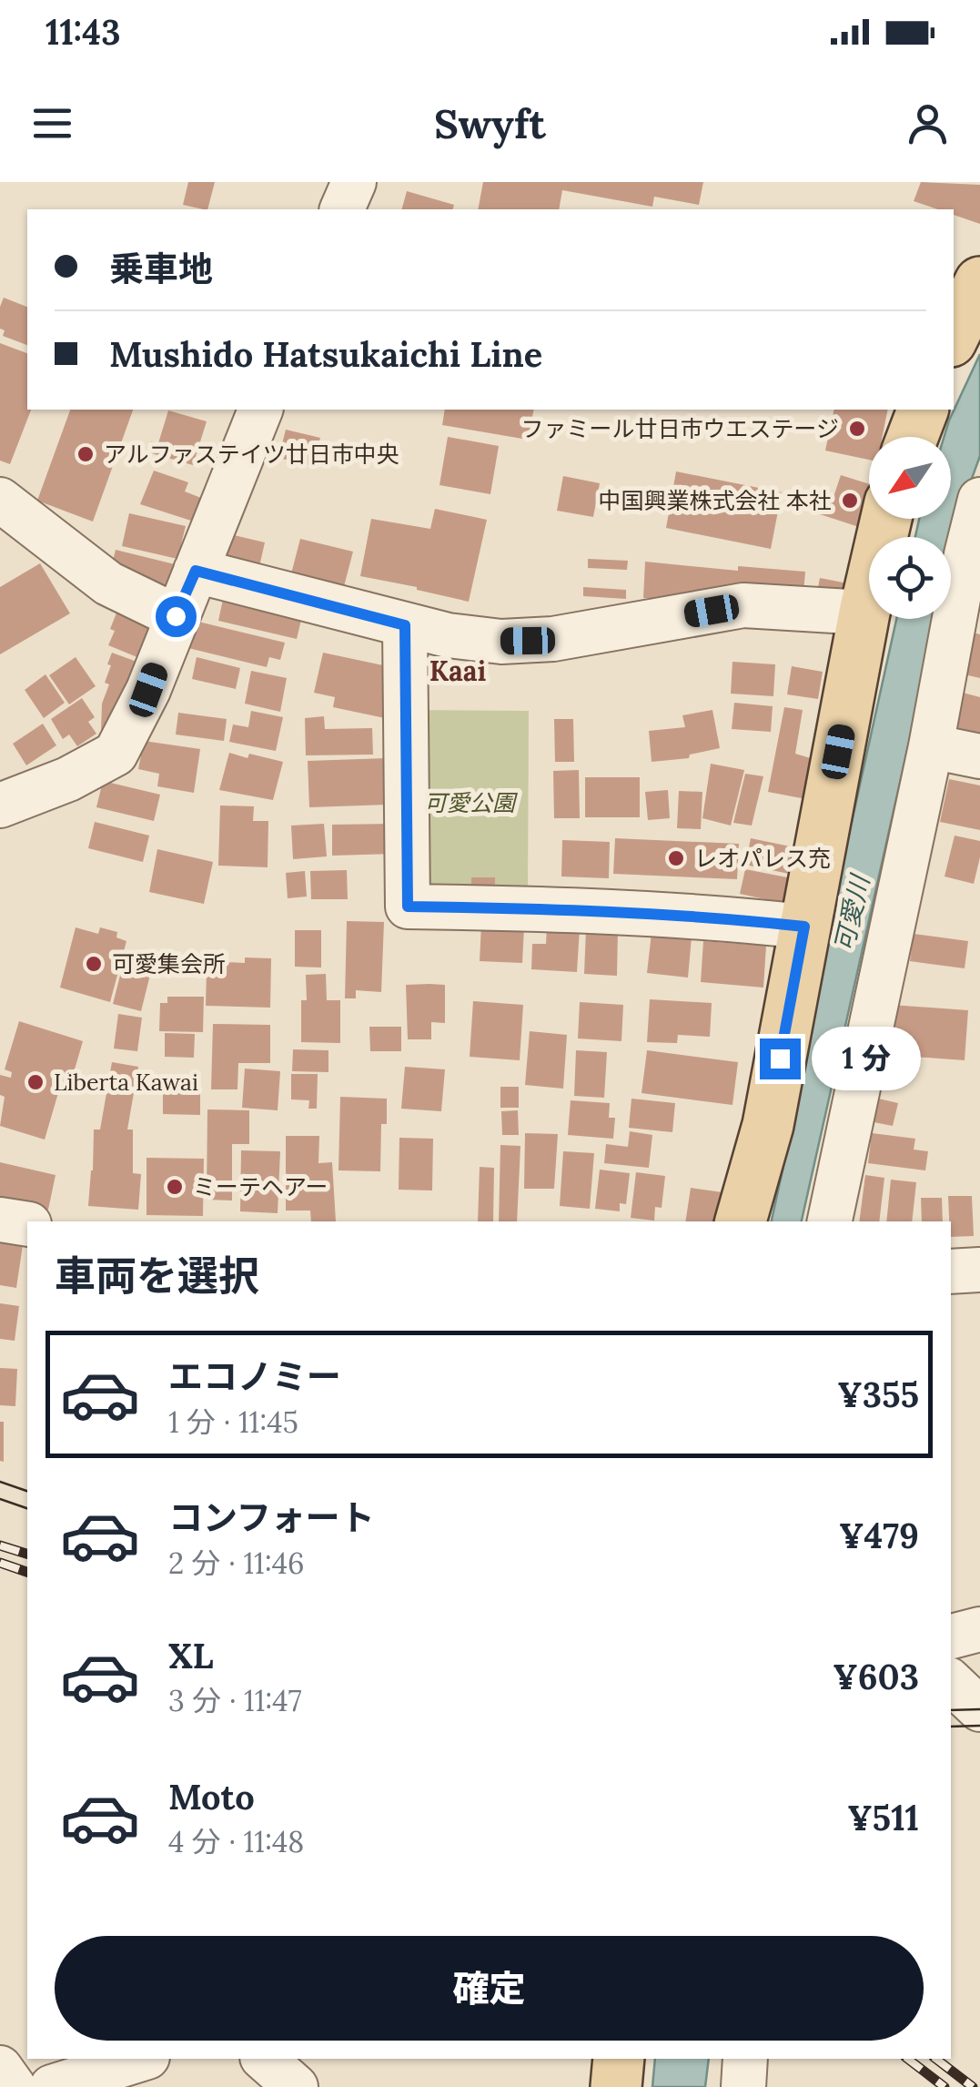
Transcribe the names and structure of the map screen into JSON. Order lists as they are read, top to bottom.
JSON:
{
  "districts": ["Kaai"],
  "water": ["可愛川"],
  "parks": ["可愛公園"],
  "places": [
    "ファミール廿日市ウエステージ",
    "アルファステイツ廿日市中央",
    "中国興業株式会社 本社",
    "レオパレス充",
    "可愛集会所",
    "Liberta Kawai",
    "ミーテヘアー"
  ],
  "north": "bottom left",
  "page": {
    "status": "11:43",
    "header": "Swyft",
    "banner": ["乗車地", "Mushido Hatsukaichi Line"],
    "bubble": "1 分",
    "heading": "車両を選択",
    "list": [
      {
        "name": "エコノミー",
        "note": "1 分 · 11:45",
        "value": "¥355"
      },
      {
        "name": "コンフォート",
        "note": "2 分 · 11:46",
        "value": "¥479"
      },
      {
        "name": "XL",
        "note": "3 分 · 11:47",
        "value": "¥603"
      },
      {
        "name": "Moto",
        "note": "4 分 · 11:48",
        "value": "¥511"
      }
    ],
    "buttons": "確定"
  }
}
